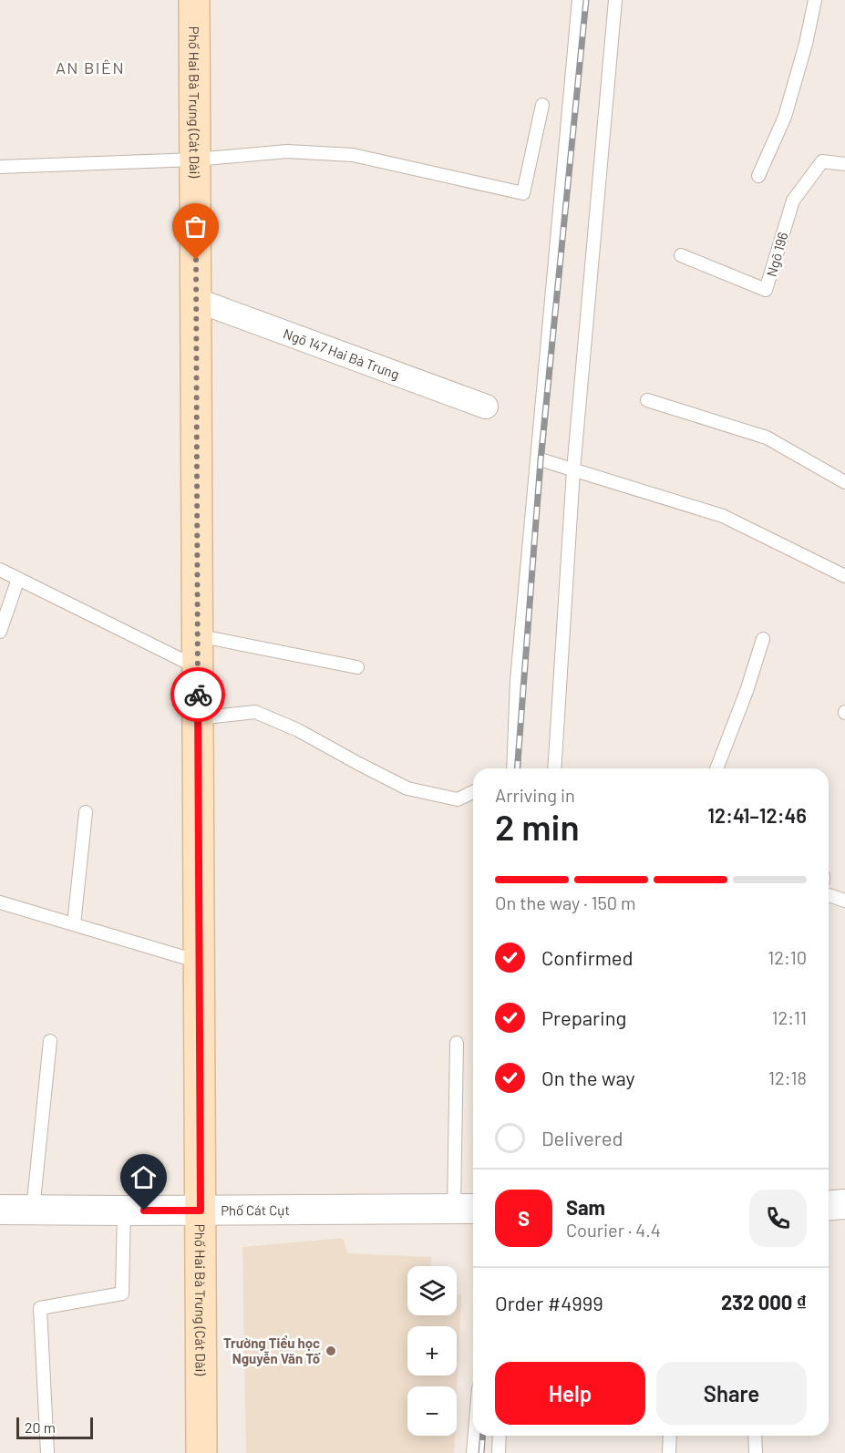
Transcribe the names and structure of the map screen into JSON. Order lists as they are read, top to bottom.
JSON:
{
  "streets": {
    "main road": ["Phố Hai Bà Trưng (Cát Dài)"],
    "street": ["Ngõ 147 Hai Bà Trưng", "Phố Cát Cụt"],
    "lane": ["Ngõ 196"]
  },
  "crossings": [
    ["Phố Hai Bà Trưng (Cát Dài)", "Ngõ 147 Hai Bà Trưng"],
    ["Phố Hai Bà Trưng (Cát Dài)", "Phố Cát Cụt"]
  ],
  "districts": ["AN BIÊN"],
  "places": ["Trường Tiểu học Nguyễn Văn Tố"],
  "scale_bar": "20 m",
  "page": {
    "heading": ["2 min", "Arriving in", "12:41–12:46"],
    "panel": [
      "Sam",
      "Courier · 4.4",
      "Order #4999",
      "232 000 ₫"
    ],
    "bar": "On the way · 150 m",
    "list": [
      ["Confirmed", "12:10"],
      ["Preparing", "12:11"],
      ["On the way", "12:18"],
      "Delivered"
    ],
    "round": "S",
    "map_buttons": ["+", "−"],
    "buttons": ["Help", "Share"],
    "scale": "20 m"
  }
}
